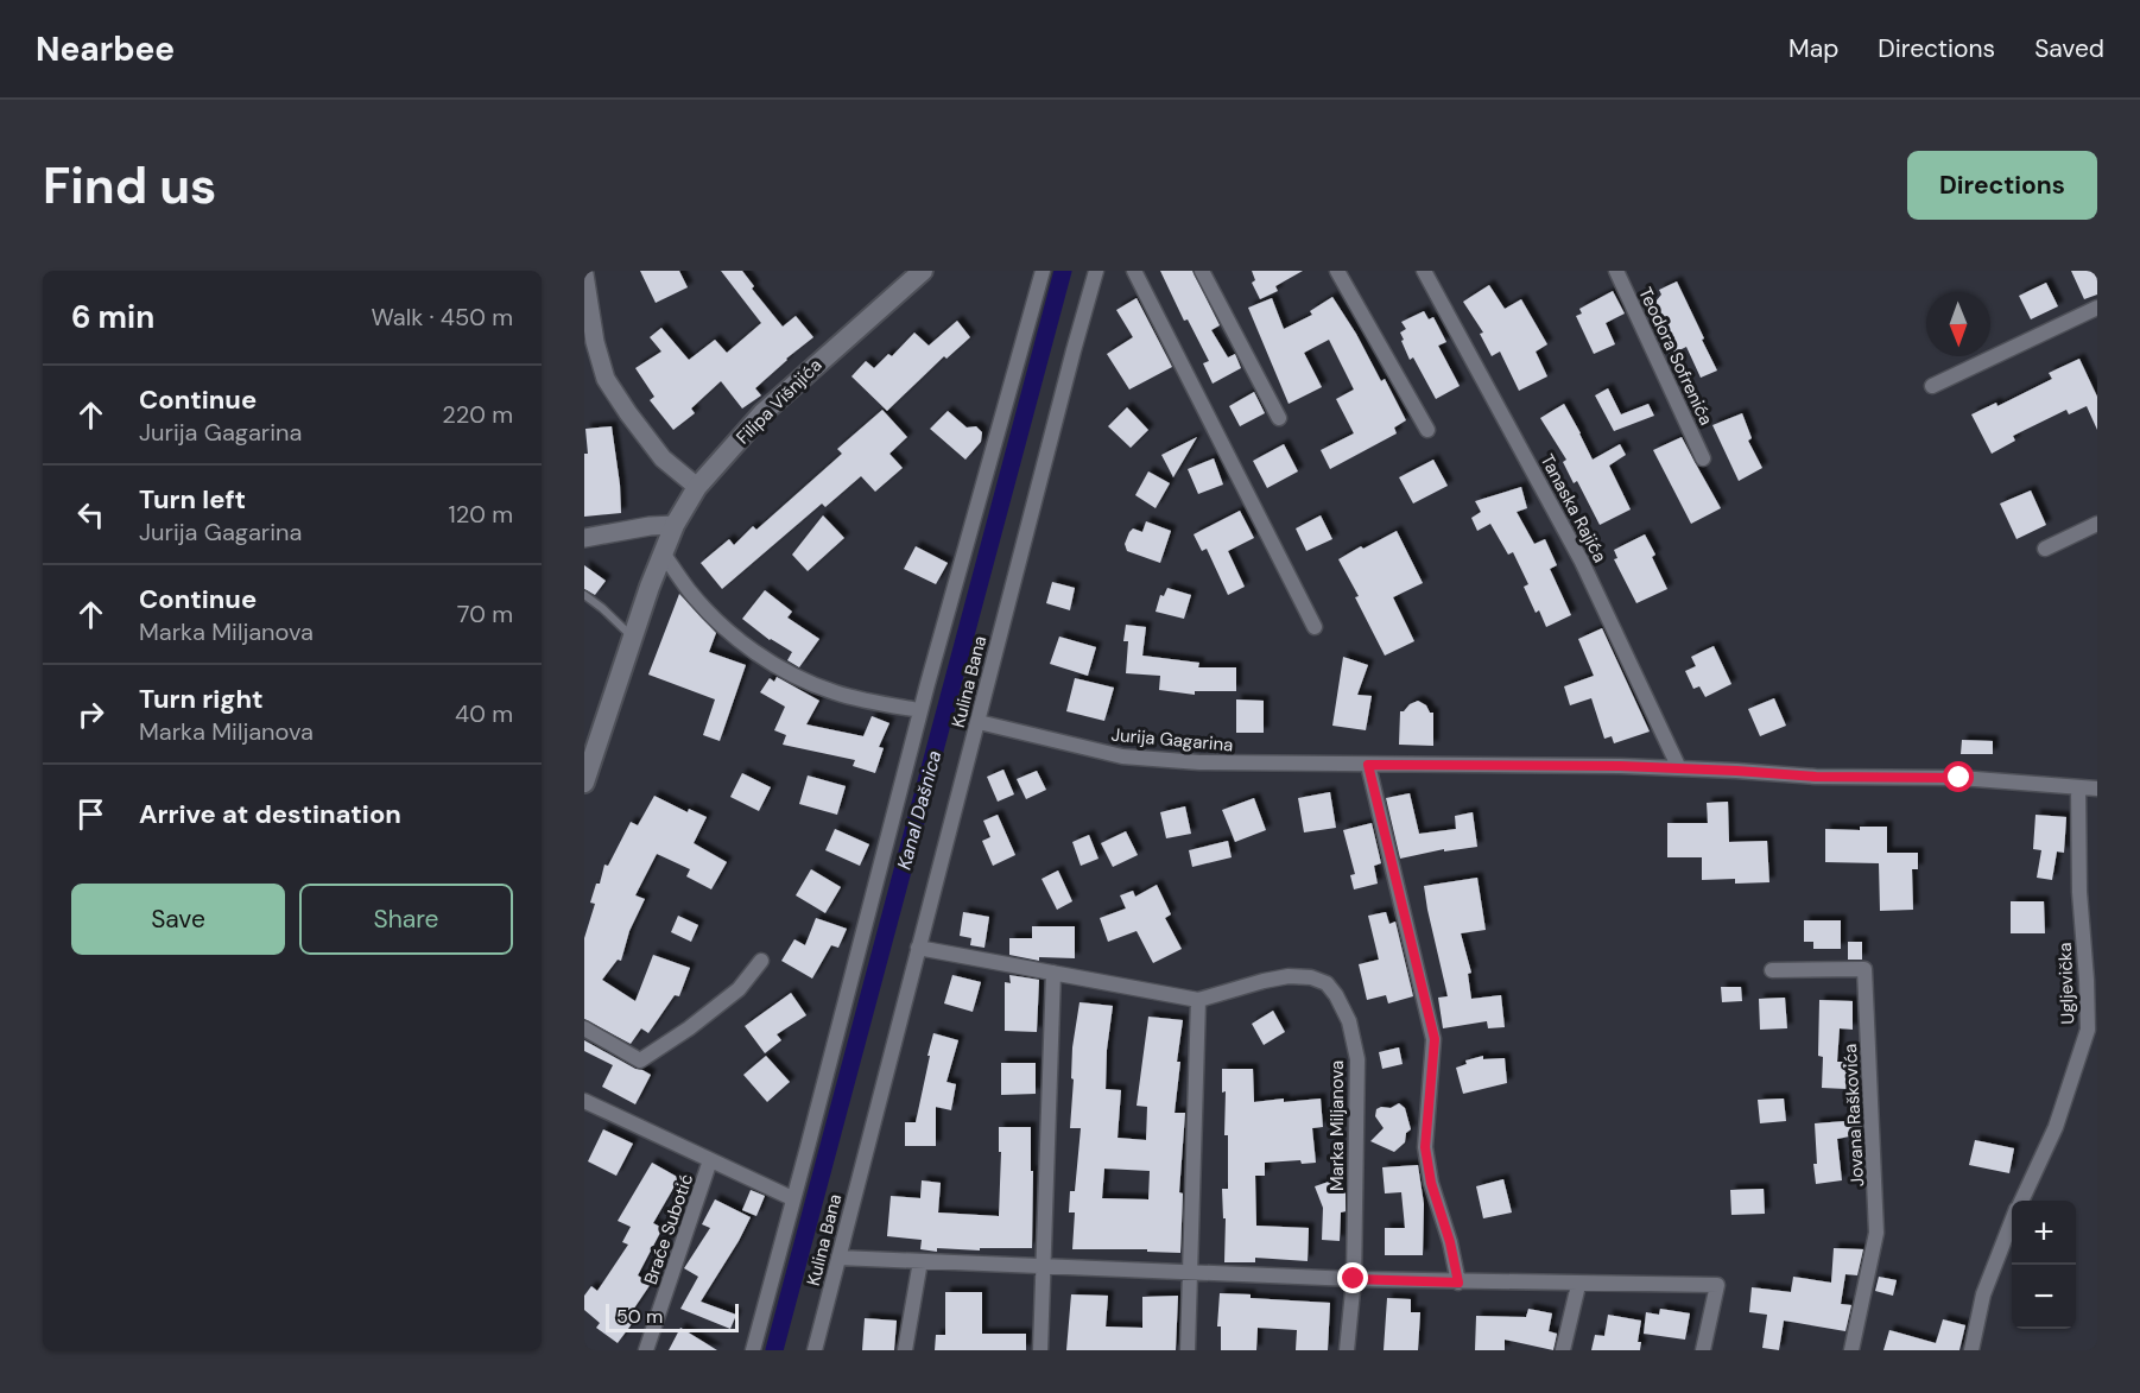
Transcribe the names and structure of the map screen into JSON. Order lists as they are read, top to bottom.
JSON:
{
  "streets": {
    "main road": ["Filipa Višnjića"],
    "street": [
      "Teodora Sofrenića",
      "Tanaska Rajića",
      "Kulina Bana",
      "Jurija Gagarina",
      "Ugljevička",
      "Jovana Raškovića",
      "Marka Miljanova",
      "Braće Subotić"
    ]
  },
  "crossings": [
    ["Tanaska Rajića", "Jurija Gagarina"],
    ["Kulina Bana", "Jurija Gagarina"],
    ["Kulina Bana", "Marka Miljanova"],
    ["Jurija Gagarina", "Ugljevička"]
  ],
  "water": ["Kanal Dašnica"],
  "scale_bar": "50 m",
  "north": "bottom",
  "page": {
    "header": "Nearbee",
    "nav": ["Map", "Directions", "Saved"],
    "buttons": [
      "Directions",
      ["Save", "Share"]
    ],
    "title": "Find us",
    "heading": ["6 min", "Walk · 450 m"],
    "list": [
      ["Continue", "Jurija Gagarina", "220 m"],
      ["Turn left", "Jurija Gagarina", "120 m"],
      ["Continue", "Marka Miljanova", "70 m"],
      ["Turn right", "Marka Miljanova", "40 m"],
      "Arrive at destination"
    ],
    "map_buttons": ["+", "−"],
    "scale": "50 m"
  }
}
